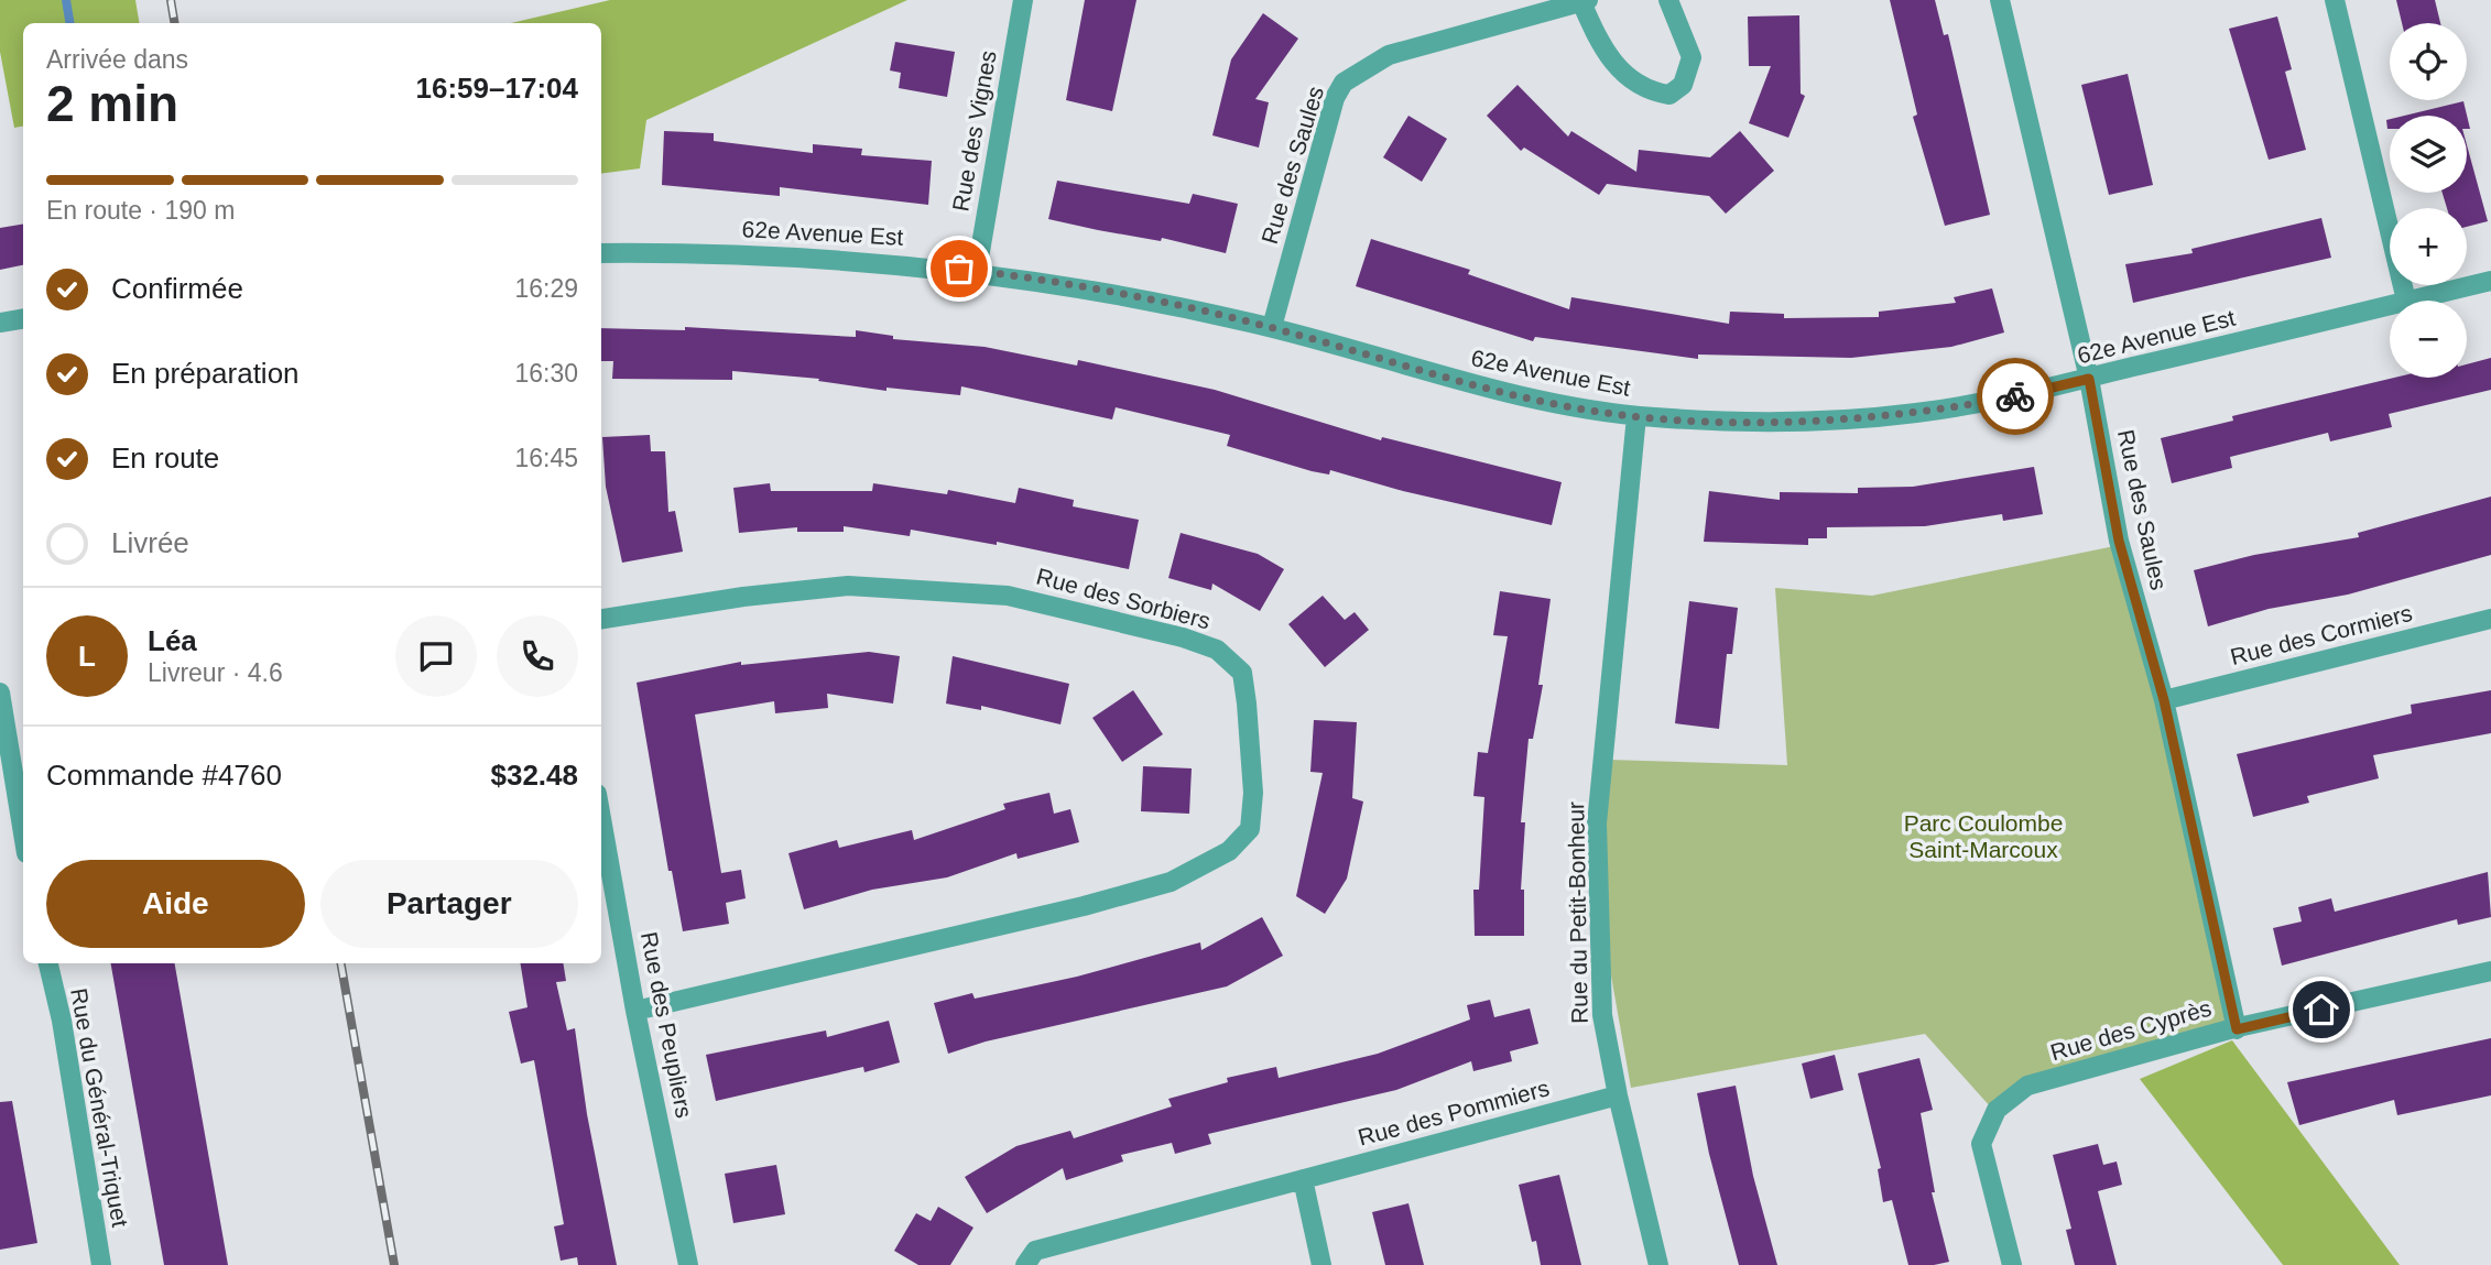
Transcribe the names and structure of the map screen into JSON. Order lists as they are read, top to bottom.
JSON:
{
  "streets": {
    "street": [
      "Rue des Vignes",
      "Rue des Saules",
      "62e Avenue Est",
      "Rue des Sorbiers",
      "Rue des Cormiers",
      "Rue du Petit-Bonheur",
      "Rue des Peupliers",
      "Rue des Cyprès",
      "Rue du Général-Triquet",
      "Rue des Pommiers"
    ]
  },
  "crossings": [
    ["Rue des Vignes", "62e Avenue Est"],
    ["Rue des Saules", "62e Avenue Est"],
    ["Rue des Saules", "Rue des Cormiers"],
    ["Rue des Saules", "Rue des Cyprès"],
    ["62e Avenue Est", "Rue du Petit-Bonheur"],
    ["Rue des Sorbiers", "Rue des Peupliers"],
    ["Rue du Petit-Bonheur", "Rue des Pommiers"]
  ],
  "parks": ["Parc Coulombe Saint-Marcoux"],
  "page": {
    "map_buttons": ["+", "−"],
    "heading": ["2 min", "Arrivée dans", "16:59–17:04"],
    "panel": [
      "Léa",
      "Livreur · 4.6",
      "Commande #4760",
      "$32.48"
    ],
    "bar": "En route · 190 m",
    "list": [
      ["Confirmée", "16:29"],
      ["En préparation", "16:30"],
      ["En route", "16:45"],
      "Livrée"
    ],
    "round": "L",
    "buttons": ["Aide", "Partager"]
  }
}
